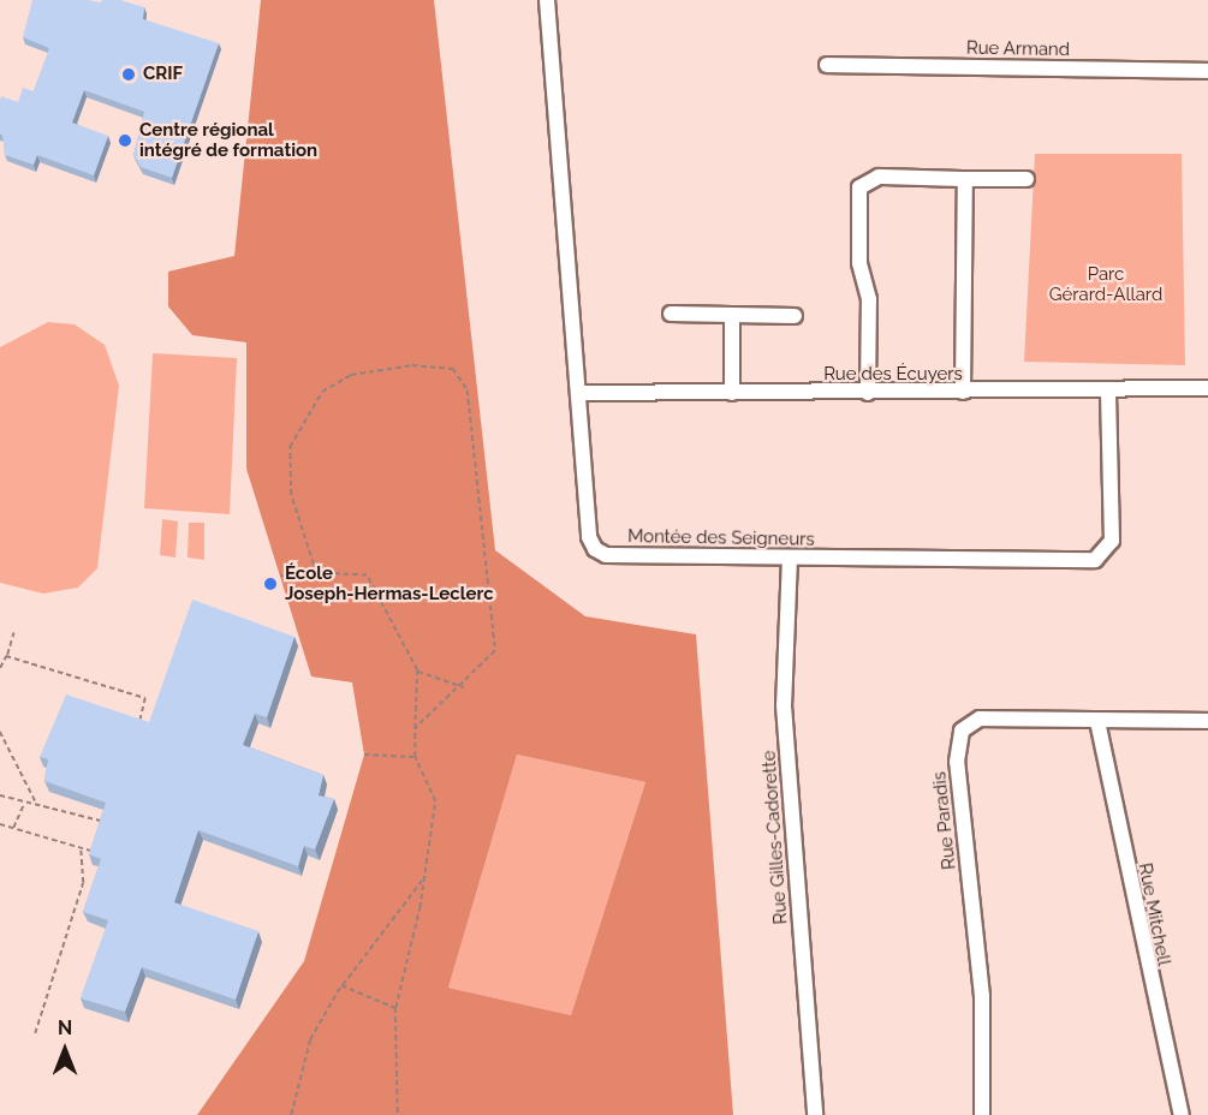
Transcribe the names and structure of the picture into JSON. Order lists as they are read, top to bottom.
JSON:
{
  "streets": {
    "street": [
      "Rue Armand",
      "Rue des Écuyers",
      "Montée des Seigneurs",
      "Rue Paradis",
      "Rue Gilles-Cadorette",
      "Rue Mitchell"
    ]
  },
  "crossings": [
    ["Rue des Écuyers", "Montée des Seigneurs"],
    ["Montée des Seigneurs", "Rue Gilles-Cadorette"],
    ["Rue Paradis", "Rue Mitchell"]
  ],
  "parks": ["Parc Gérard-Allard"],
  "places": ["CRIF", "Centre régional intégré de formation", "École Joseph-Hermas-Leclerc"],
  "north": "top"
}
